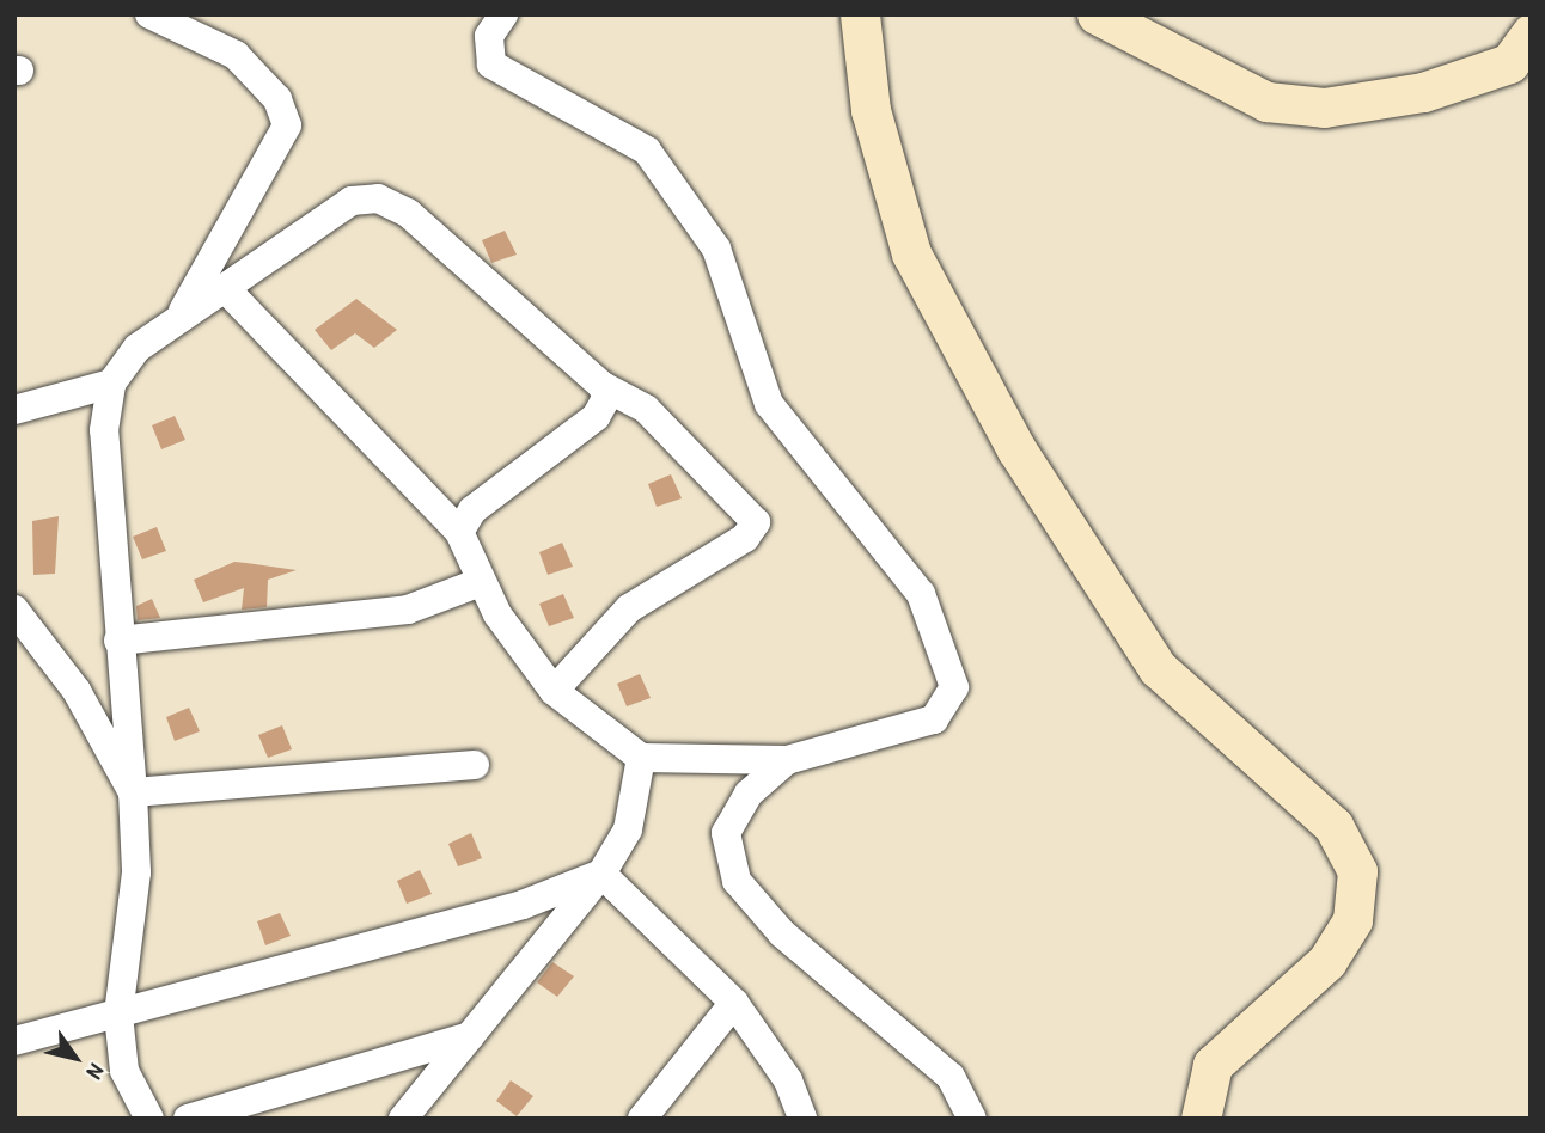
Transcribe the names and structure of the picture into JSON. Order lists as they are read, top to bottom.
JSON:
{
  "north": "bottom right"
}
